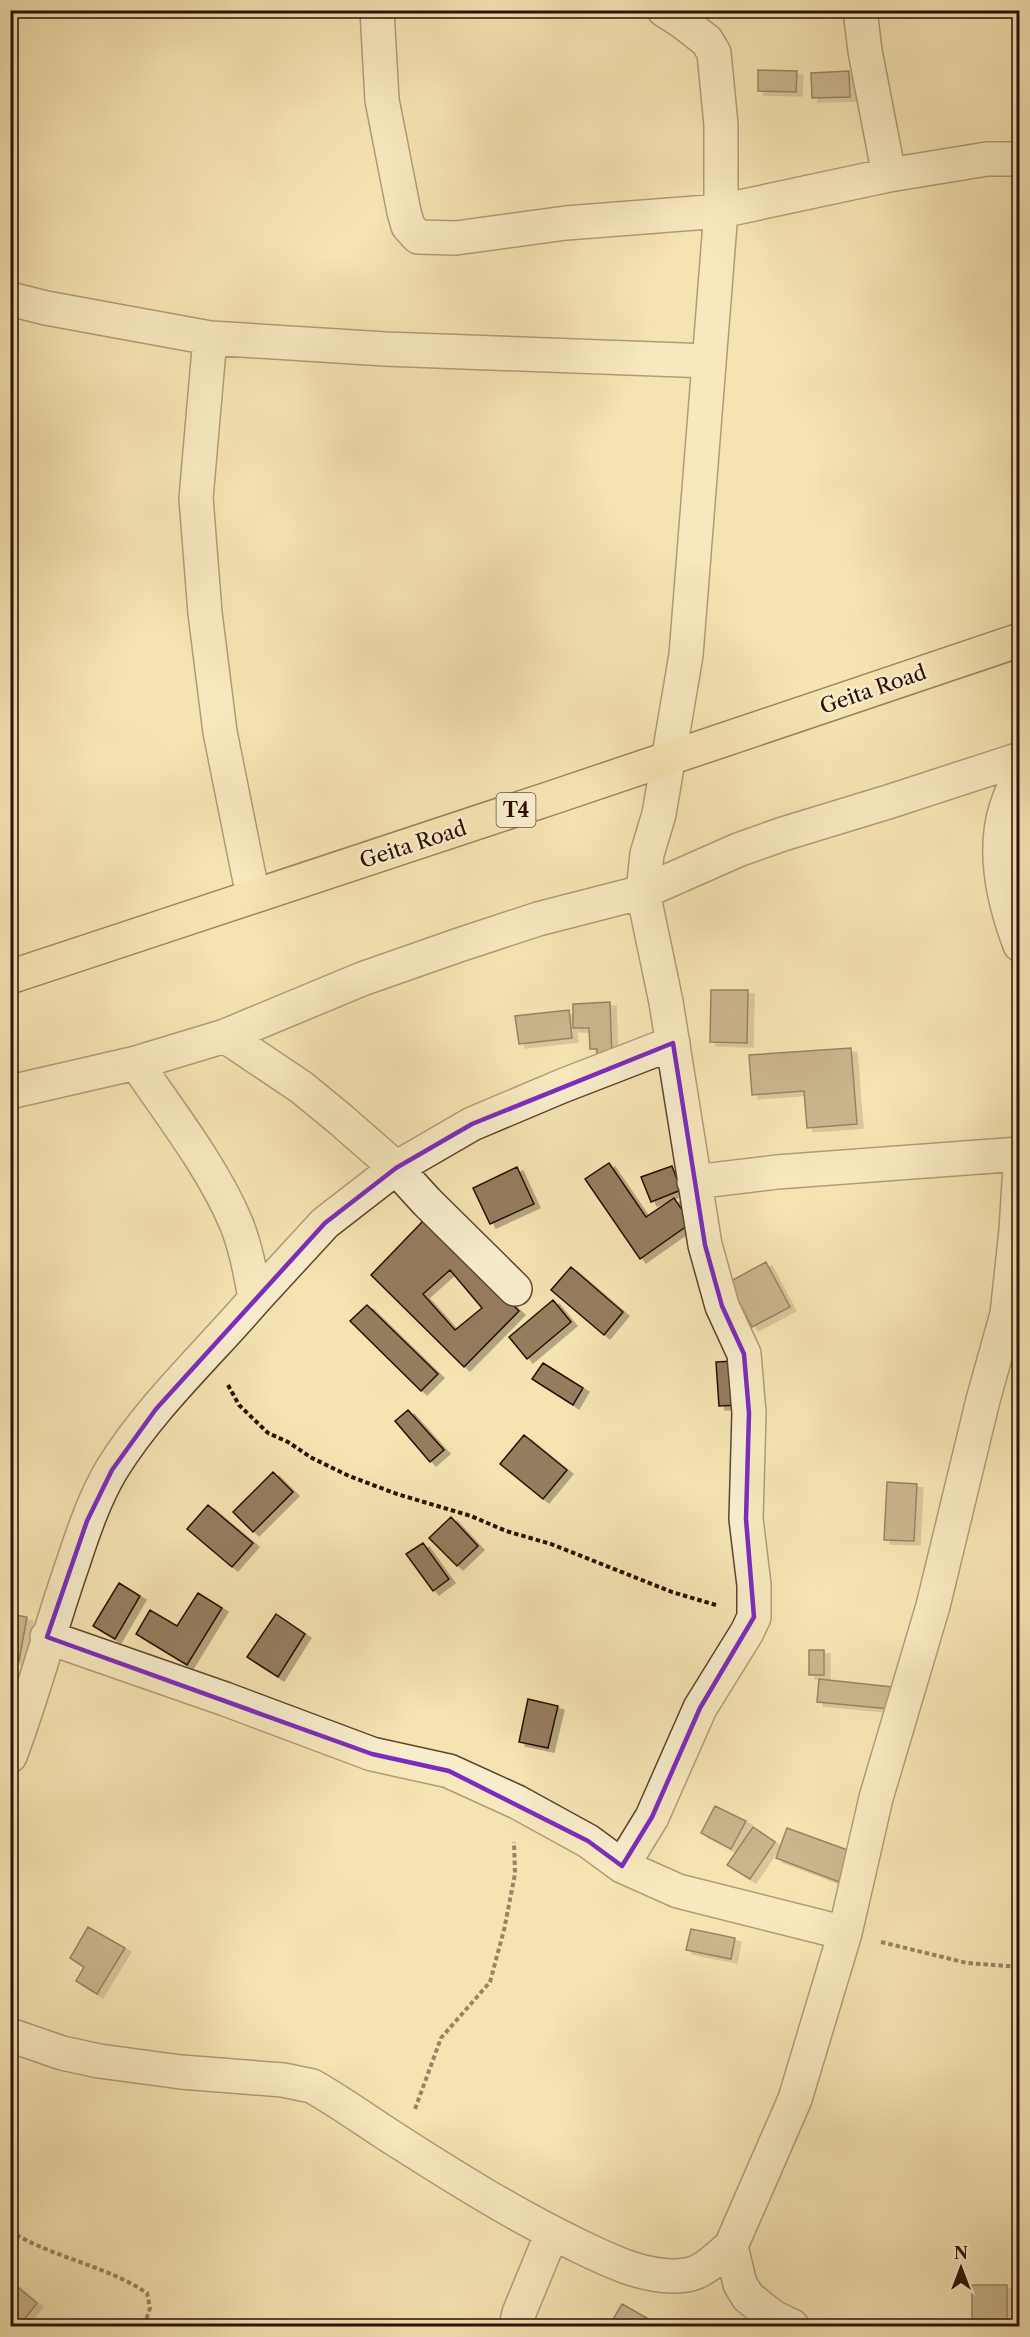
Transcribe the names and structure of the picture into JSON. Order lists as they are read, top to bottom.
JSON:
{
  "streets": {
    "highway": ["Geita Road", "T4"]
  },
  "north": "top"
}
